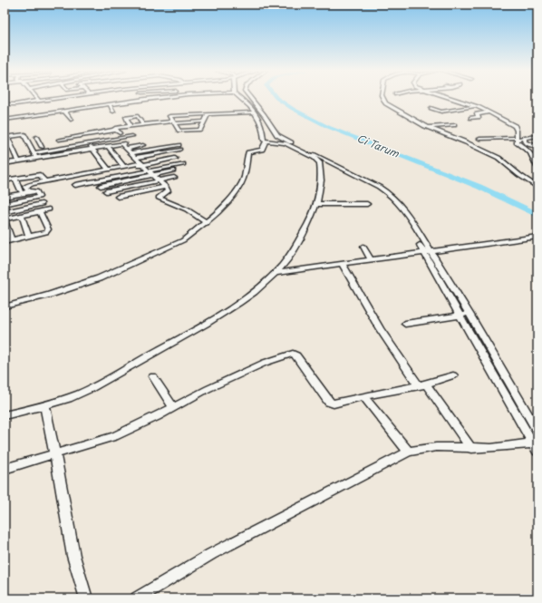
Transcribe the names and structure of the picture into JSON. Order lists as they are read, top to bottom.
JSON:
{
  "water": ["Ci Tarum"]
}
